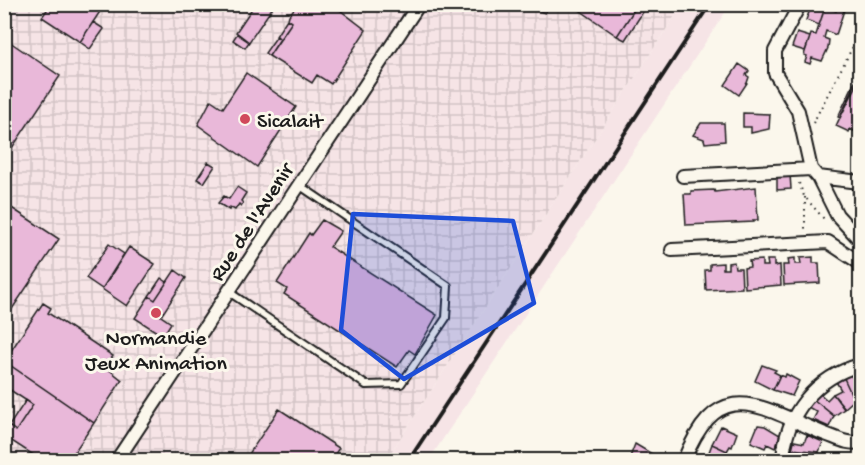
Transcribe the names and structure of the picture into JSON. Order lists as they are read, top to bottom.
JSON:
{
  "streets": {
    "street": ["Rue de l'Avenir"]
  },
  "places": ["Sicalait", "Normandie Jeux Animation"]
}
